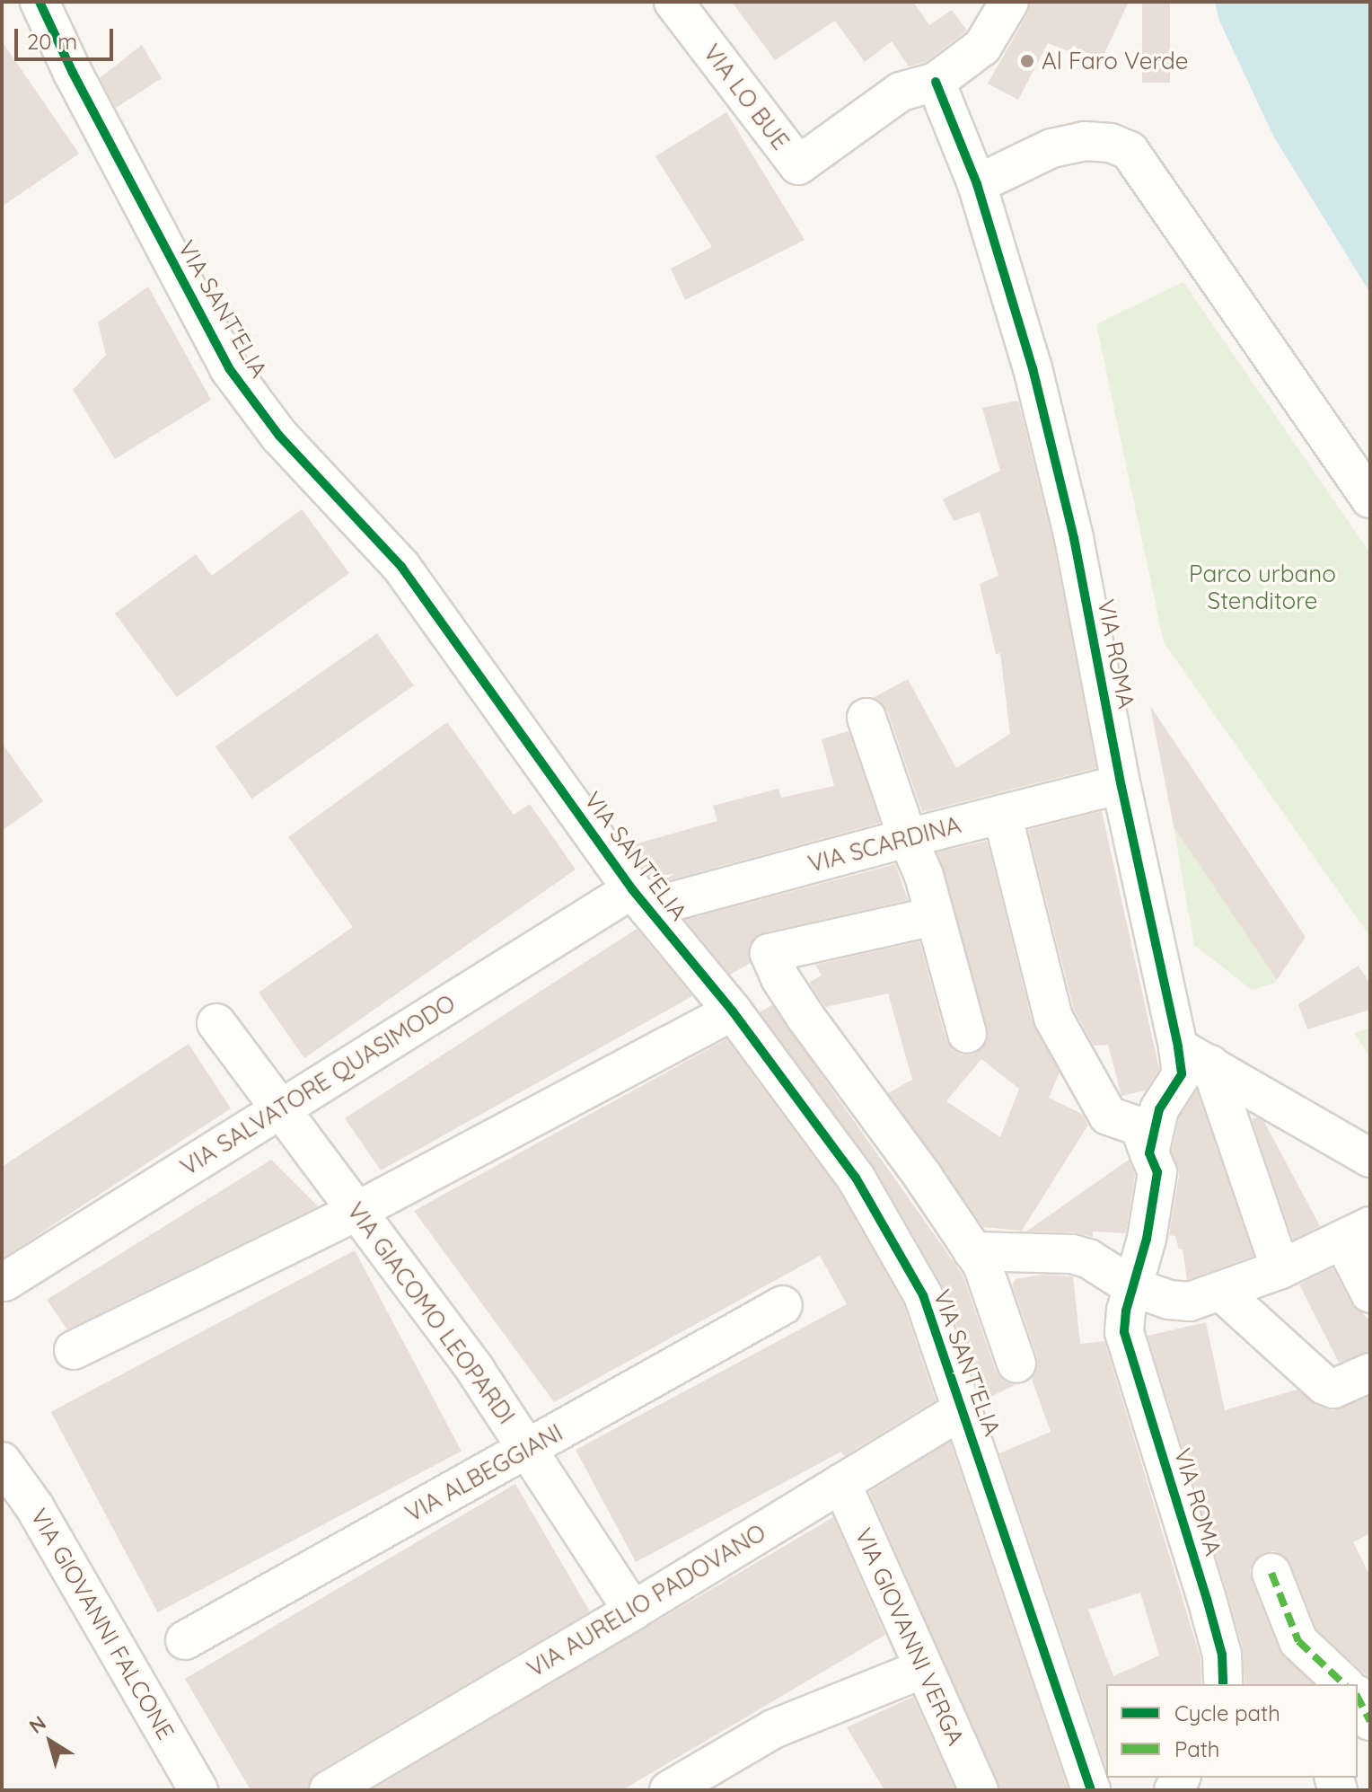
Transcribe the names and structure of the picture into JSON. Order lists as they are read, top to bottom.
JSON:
{
  "streets": {
    "street": [
      "VIA LO BUE",
      "VIA SANT'ELIA",
      "VIA ROMA",
      "VIA SCARDINA",
      "VIA SALVATORE QUASIMODO",
      "VIA GIACOMO LEOPARDI",
      "VIA ALBEGGIANI",
      "VIA AURELIO PADOVANO",
      "VIA GIOVANNI FALCONE",
      "VIA GIOVANNI VERGA"
    ]
  },
  "crossings": [
    ["VIA LO BUE", "VIA ROMA"],
    ["VIA SANT'ELIA", "VIA SCARDINA"],
    ["VIA SANT'ELIA", "VIA SALVATORE QUASIMODO"],
    ["VIA SANT'ELIA", "VIA AURELIO PADOVANO"],
    ["VIA ROMA", "VIA SCARDINA"],
    ["VIA SCARDINA", "VIA SALVATORE QUASIMODO"],
    ["VIA SALVATORE QUASIMODO", "VIA GIACOMO LEOPARDI"],
    ["VIA GIACOMO LEOPARDI", "VIA ALBEGGIANI"],
    ["VIA GIACOMO LEOPARDI", "VIA AURELIO PADOVANO"],
    ["VIA AURELIO PADOVANO", "VIA GIOVANNI VERGA"]
  ],
  "parks": ["Parco urbano Stenditore"],
  "places": ["Al Faro Verde"],
  "legend": ["Cycle path", "Path"],
  "scale_bar": "20 m",
  "north": "top left"
}
